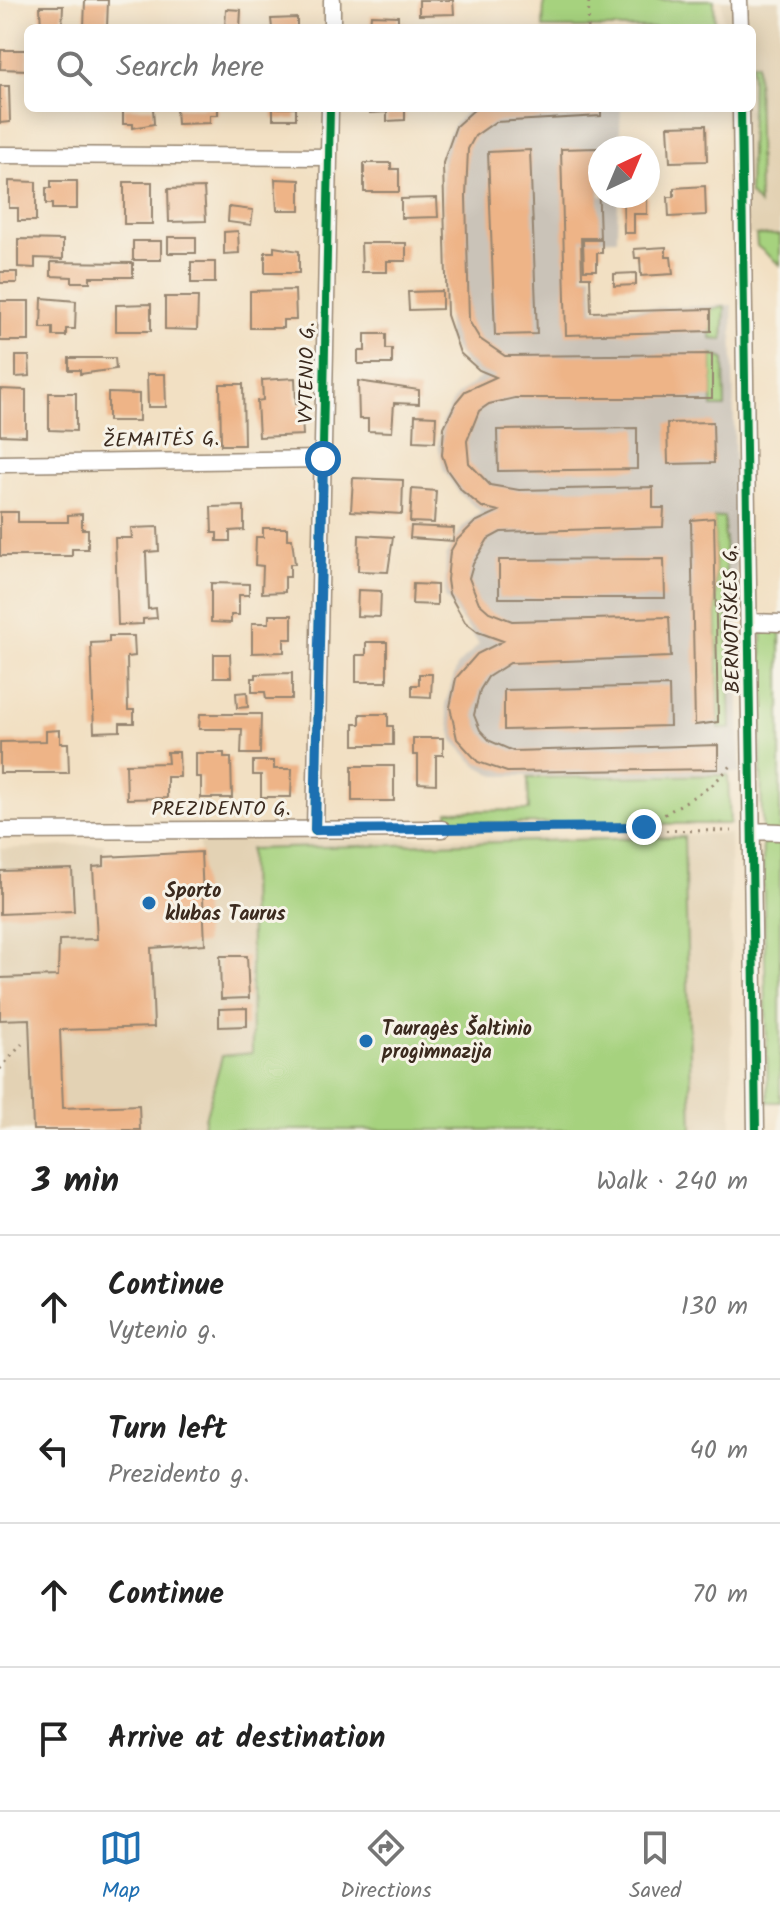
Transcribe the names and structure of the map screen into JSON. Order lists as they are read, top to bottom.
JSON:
{
  "streets": {
    "street": [
      "VYTENIO G.",
      "ŽEMAITĖS G.",
      "BERNOTIŠKĖS G.",
      "PREZIDENTO G."
    ]
  },
  "crossings": [
    ["VYTENIO G.", "ŽEMAITĖS G."],
    ["VYTENIO G.", "PREZIDENTO G."]
  ],
  "places": ["Sporto klubas Taurus", "Tauragės Šaltinio progimnazija"],
  "north": "top right",
  "page": {
    "search": "Search here",
    "heading": ["3 min", "Walk · 240 m"],
    "list": [
      ["Continue", "Vytenio g.", "130 m"],
      ["Turn left", "Prezidento g.", "40 m"],
      ["Continue", "70 m"],
      "Arrive at destination"
    ],
    "nav": ["Map", "Directions", "Saved"]
  }
}
